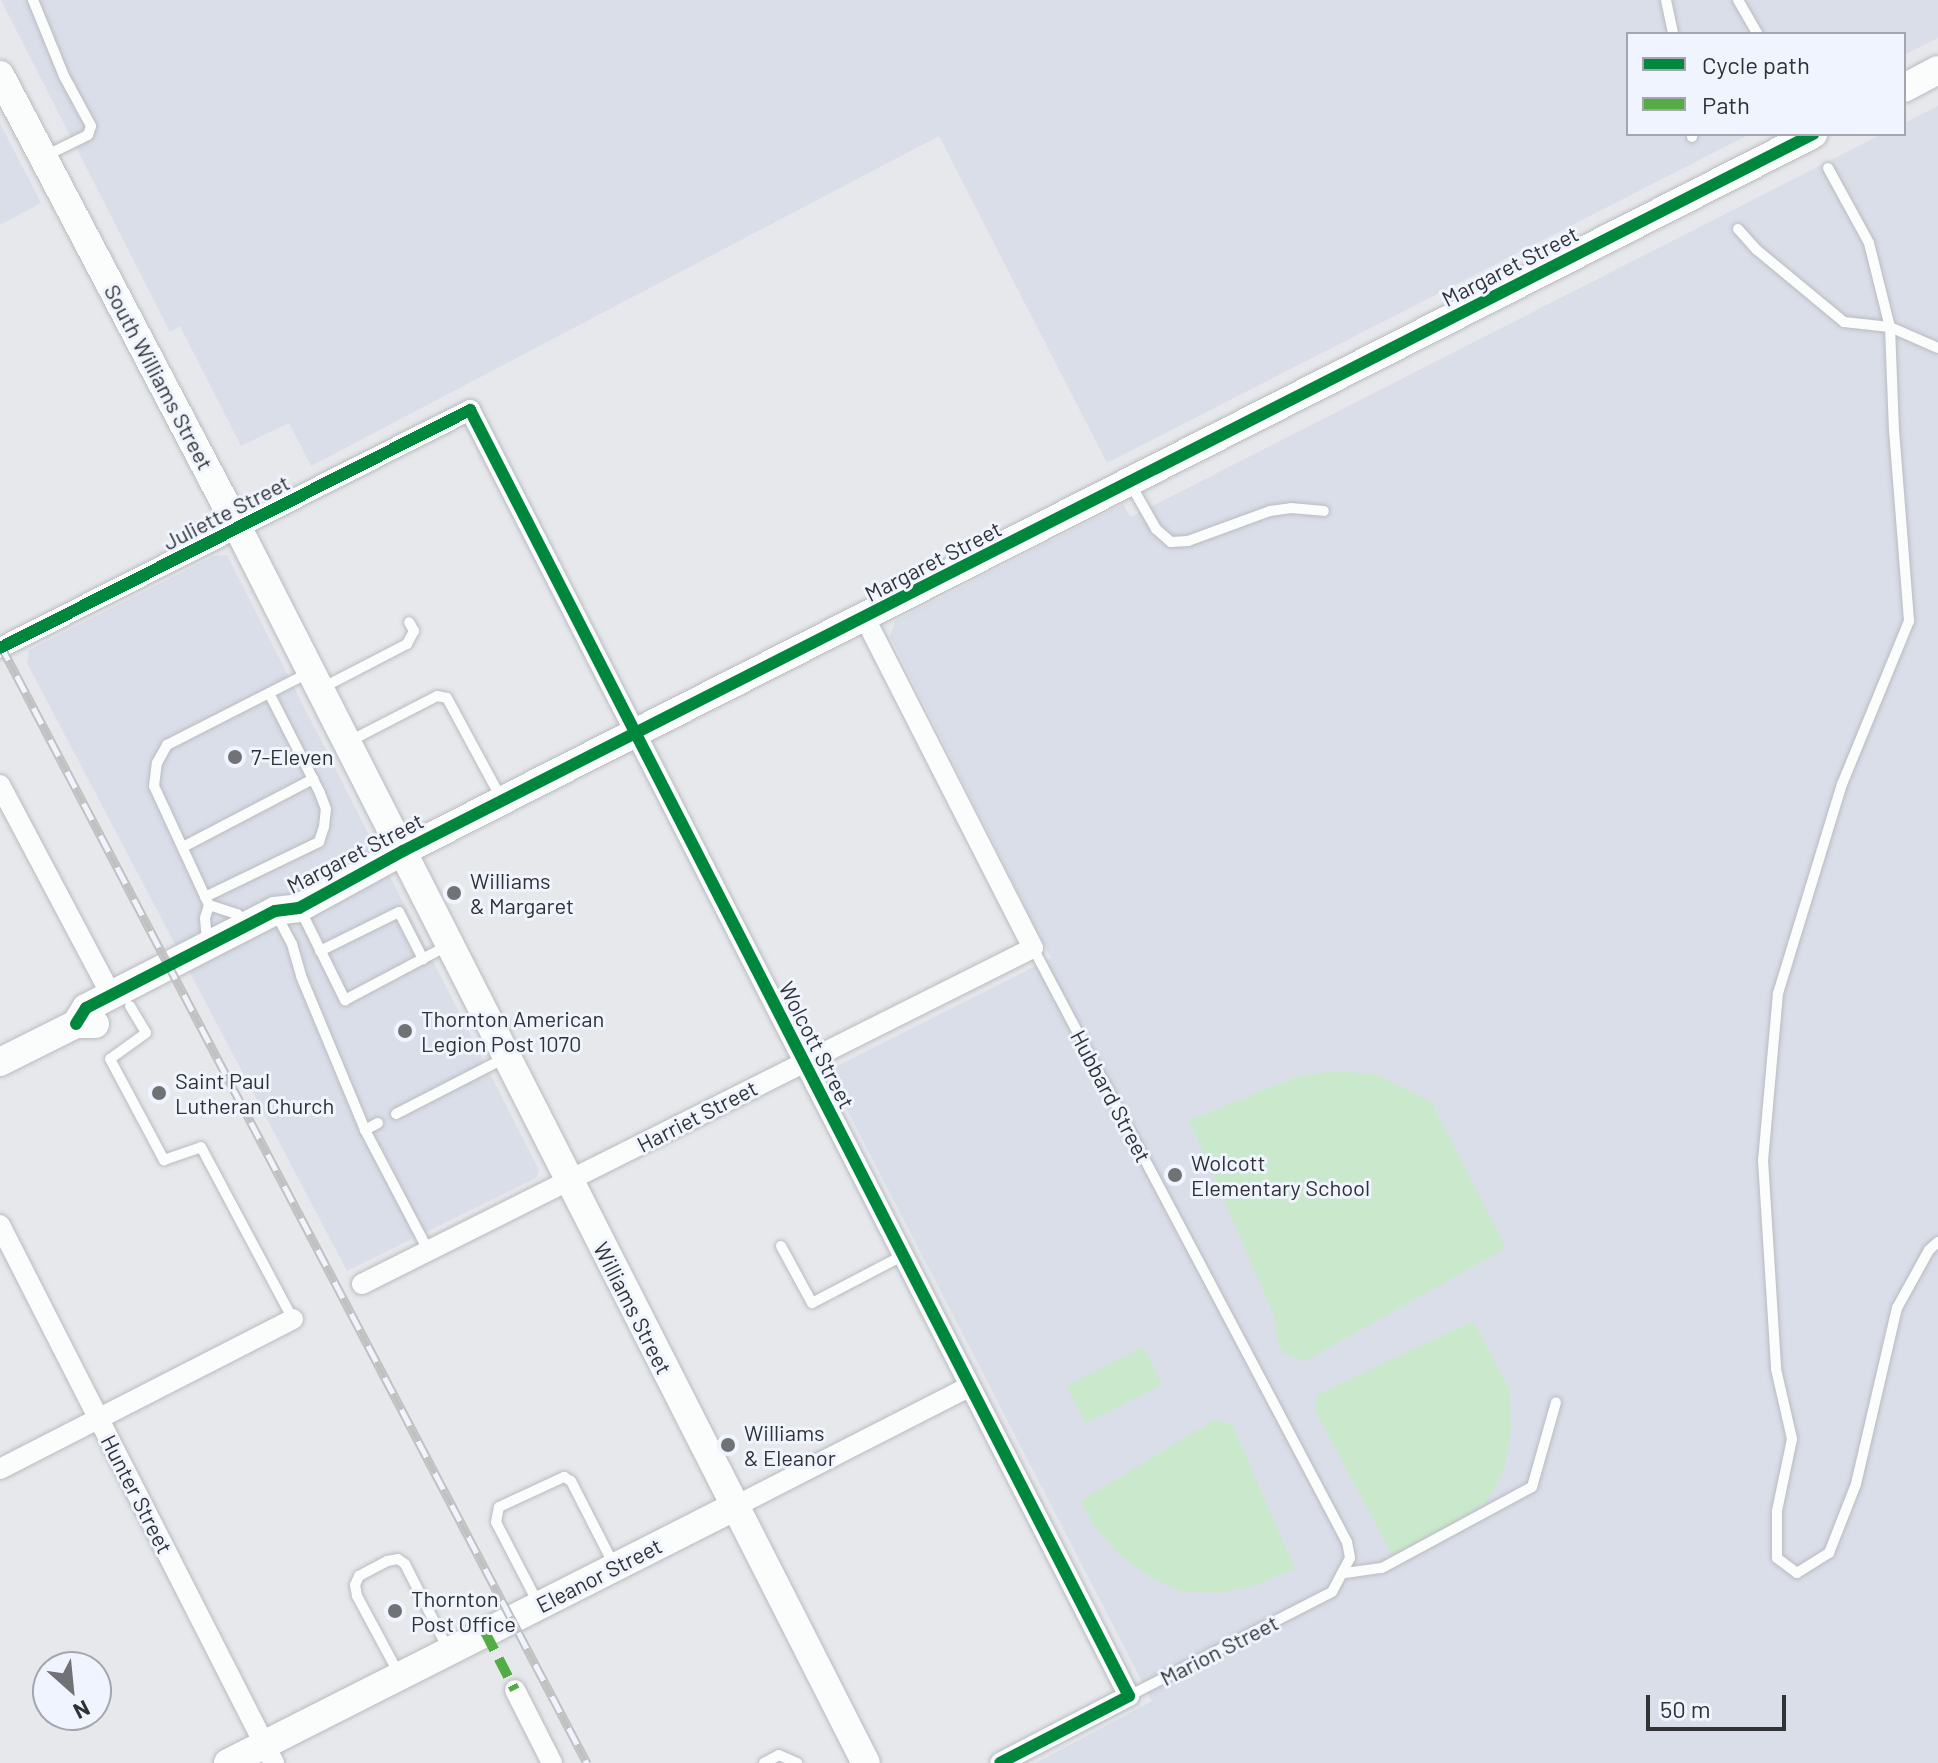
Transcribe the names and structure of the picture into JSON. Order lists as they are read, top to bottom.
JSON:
{
  "streets": {
    "street": [
      "Margaret Street",
      "South Williams Street",
      "Juliette Street",
      "Wolcott Street",
      "Hubbard Street",
      "Harriet Street",
      "Williams Street",
      "Hunter Street",
      "Eleanor Street",
      "Marion Street"
    ]
  },
  "crossings": [
    ["Margaret Street", "South Williams Street"],
    ["Margaret Street", "Wolcott Street"],
    ["Margaret Street", "Hubbard Street"],
    ["Margaret Street", "Williams Street"],
    ["South Williams Street", "Juliette Street"],
    ["South Williams Street", "Williams Street"],
    ["Juliette Street", "Wolcott Street"],
    ["Wolcott Street", "Harriet Street"],
    ["Wolcott Street", "Eleanor Street"],
    ["Wolcott Street", "Marion Street"],
    ["Hubbard Street", "Harriet Street"],
    ["Hubbard Street", "Marion Street"],
    ["Harriet Street", "Williams Street"],
    ["Williams Street", "Eleanor Street"],
    ["Hunter Street", "Eleanor Street"]
  ],
  "places": [
    "7-Eleven",
    "Williams & Margaret",
    "Thornton American Legion Post 1070",
    "Saint Paul Lutheran Church",
    "Wolcott Elementary School",
    "Williams & Eleanor",
    "Thornton Post Office"
  ],
  "legend": ["Cycle path", "Path"],
  "scale_bar": "50 m",
  "north": "bottom right"
}
